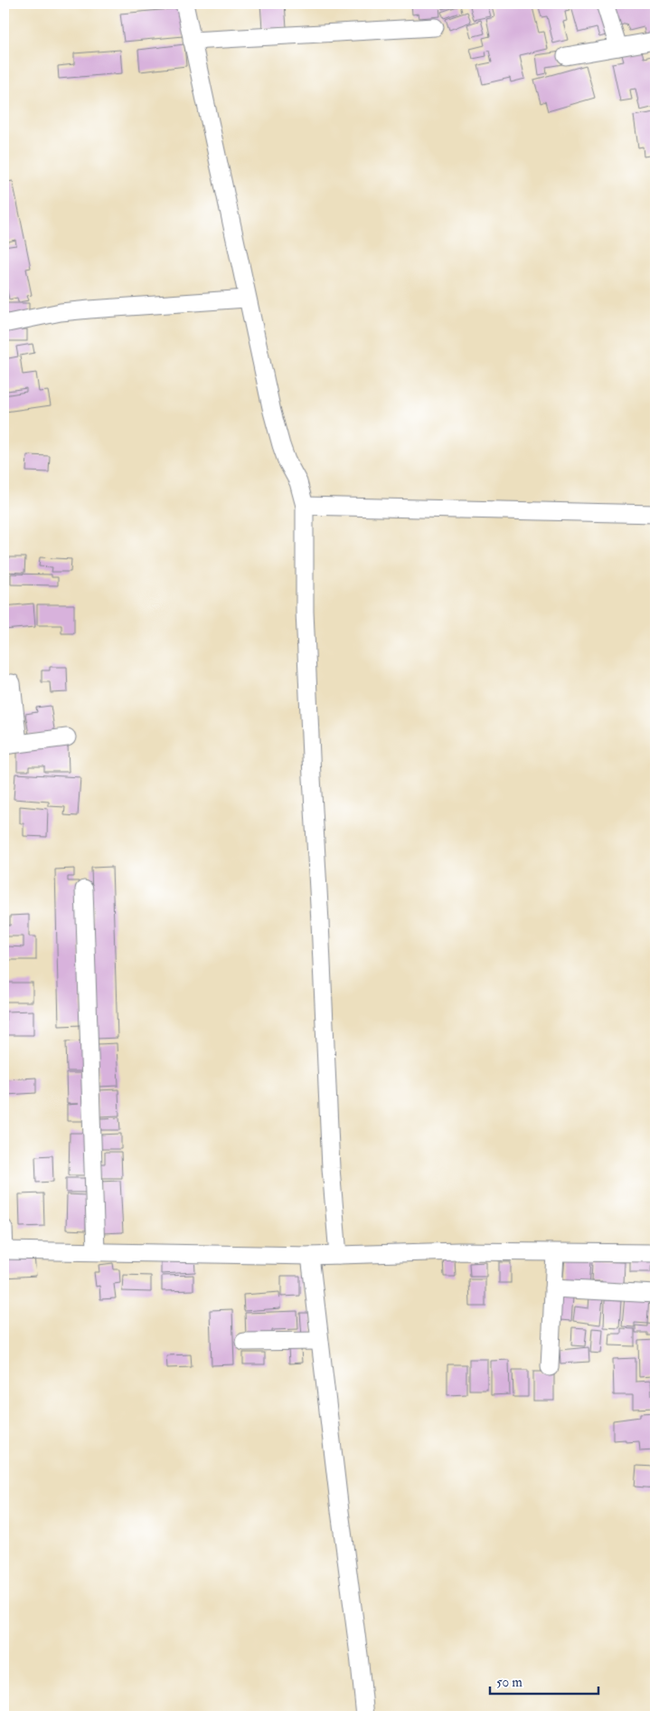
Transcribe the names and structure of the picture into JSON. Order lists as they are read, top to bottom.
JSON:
{
  "scale_bar": "50 m"
}
